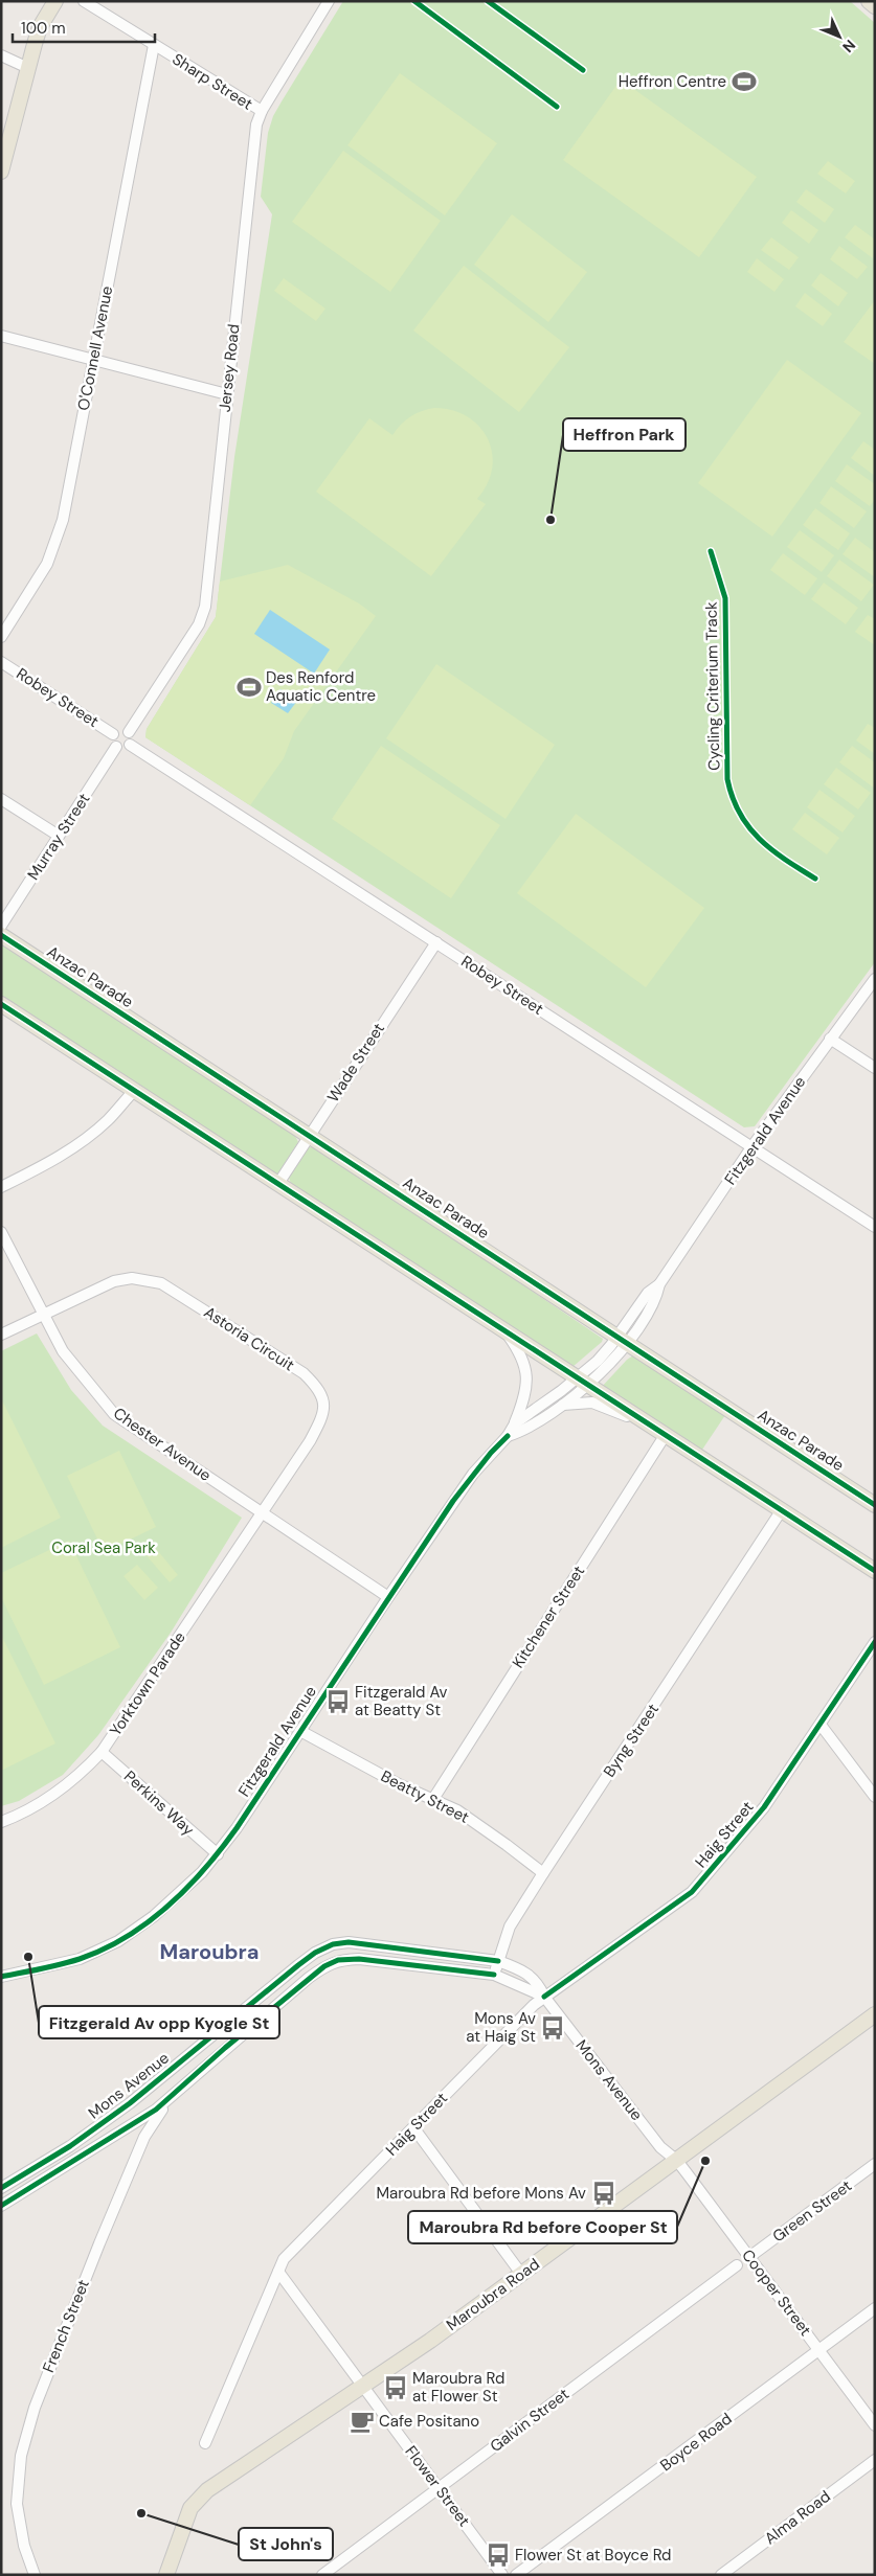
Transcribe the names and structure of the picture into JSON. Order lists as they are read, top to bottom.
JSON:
{
  "streets": {
    "main road": ["Anzac Parade", "Maroubra Road"],
    "street": [
      "Sharp Street",
      "O'Connell Avenue",
      "Jersey Road",
      "Robey Street",
      "Murray Street",
      "Wade Street",
      "Fitzgerald Avenue",
      "Astoria Circuit",
      "Chester Avenue",
      "Kitchener Street",
      "Yorktown Parade",
      "Byng Street",
      "Beatty Street",
      "Perkins Way",
      "Haig Street",
      "Mons Avenue",
      "Green Street",
      "Cooper Street",
      "French Street",
      "Galvin Street",
      "Boyce Road",
      "Flower Street",
      "Alma Road"
    ],
    "cycle path": ["Cycling Criterium Track"]
  },
  "crossings": [
    ["Sharp Street", "O'Connell Avenue"],
    ["Sharp Street", "Jersey Road"],
    ["Jersey Road", "Robey Street"],
    ["Jersey Road", "Murray Street"],
    ["Robey Street", "Murray Street"],
    ["Robey Street", "Wade Street"],
    ["Robey Street", "Fitzgerald Avenue"],
    ["Anzac Parade", "Wade Street"],
    ["Anzac Parade", "Fitzgerald Avenue"],
    ["Fitzgerald Avenue", "Chester Avenue"],
    ["Fitzgerald Avenue", "Beatty Street"],
    ["Fitzgerald Avenue", "Perkins Way"],
    ["Astoria Circuit", "Chester Avenue"],
    ["Astoria Circuit", "Yorktown Parade"],
    ["Chester Avenue", "Yorktown Parade"],
    ["Kitchener Street", "Beatty Street"],
    ["Yorktown Parade", "Perkins Way"],
    ["Byng Street", "Beatty Street"],
    ["Byng Street", "Mons Avenue"],
    ["Haig Street", "Mons Avenue"],
    ["Haig Street", "Flower Street"],
    ["Mons Avenue", "Cooper Street"],
    ["Mons Avenue", "Maroubra Road"],
    ["Mons Avenue", "French Street"],
    ["Green Street", "Cooper Street"],
    ["Cooper Street", "Maroubra Road"],
    ["Cooper Street", "Boyce Road"],
    ["Maroubra Road", "Flower Street"],
    ["Galvin Street", "Flower Street"]
  ],
  "districts": ["Maroubra"],
  "parks": ["Coral Sea Park"],
  "places": {
    "sports": ["Heffron Centre", "Des Renford Aquatic Centre"],
    "other": [
      "Heffron Park",
      "Fitzgerald Av opp Kyogle St",
      "Maroubra Rd before Cooper St",
      "St John's"
    ],
    "bus stop": [
      "Fitzgerald Av at Beatty St",
      "Mons Av at Haig St",
      "Maroubra Rd before Mons Av",
      "Maroubra Rd at Flower St",
      "Flower St at Boyce Rd"
    ],
    "cafe": ["Cafe Positano"]
  },
  "scale_bar": "100 m",
  "north": "bottom right"
}
